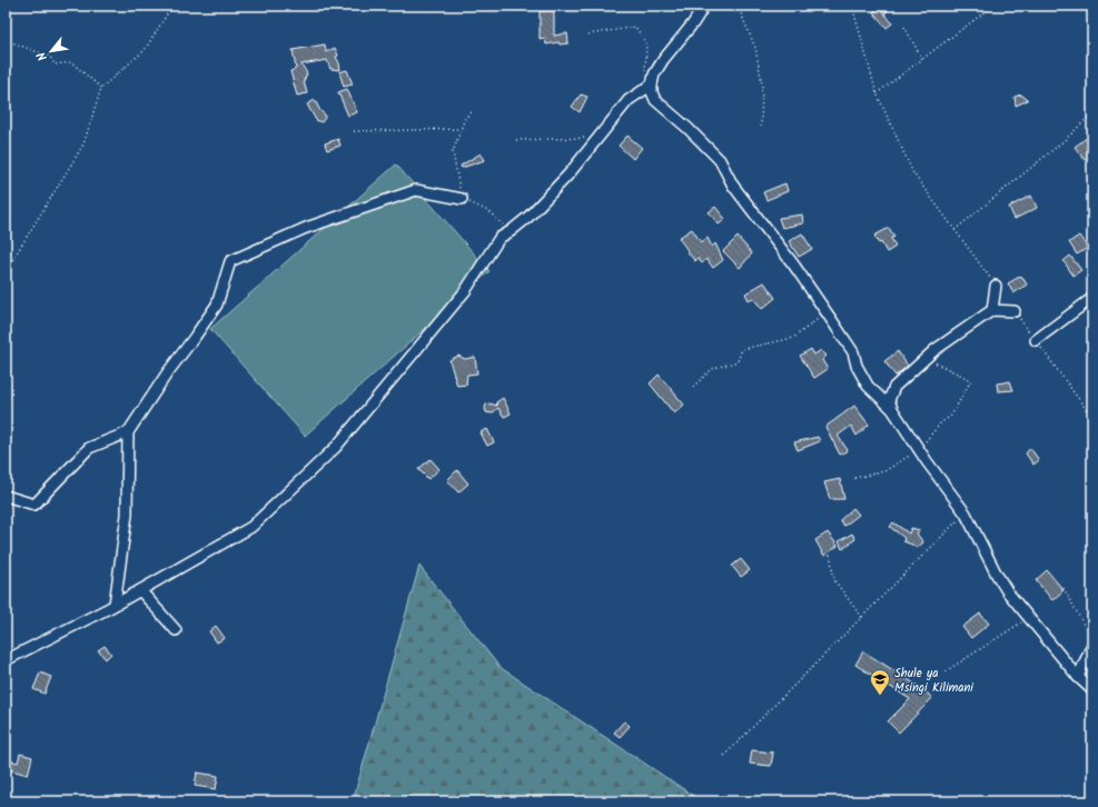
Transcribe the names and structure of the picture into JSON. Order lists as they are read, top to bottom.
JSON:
{
  "places": {
    "school or university": ["Shule ya Msingi Kilimani"]
  },
  "north": "bottom left"
}
